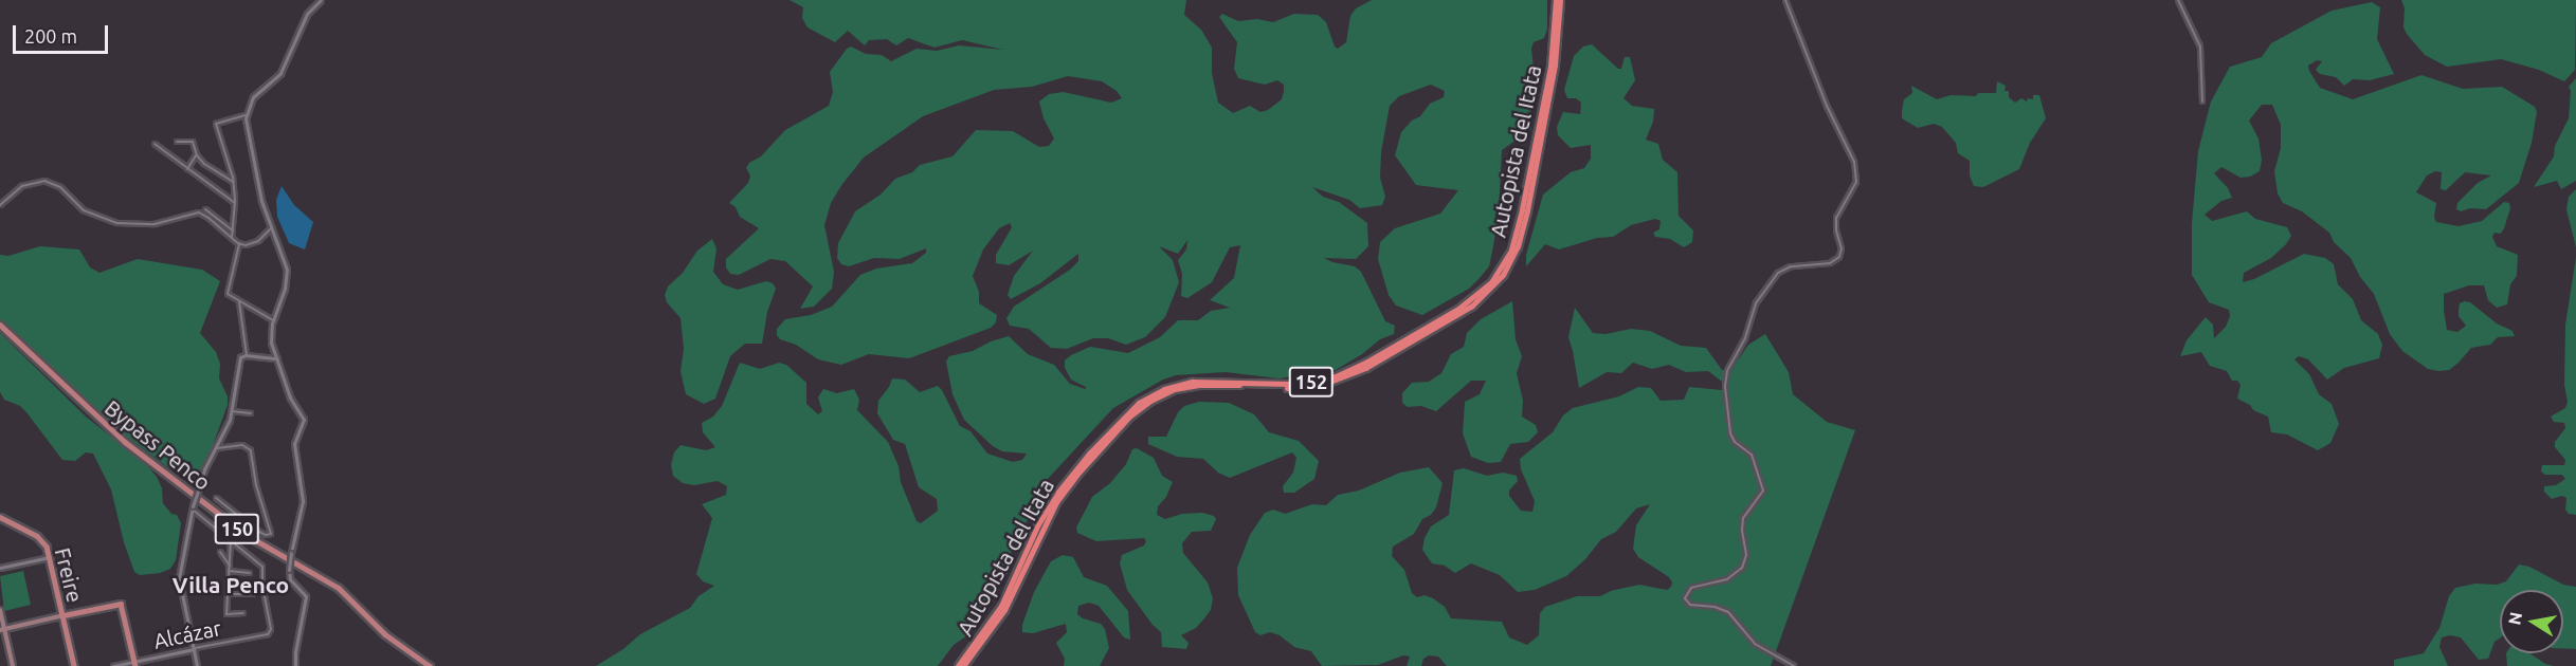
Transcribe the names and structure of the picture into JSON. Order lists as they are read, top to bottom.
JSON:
{
  "streets": {
    "highway": ["Autopista del Itata", "152"],
    "main road": ["Bypass Penco", "150", "Freire"],
    "street": ["Alcázar"]
  },
  "districts": ["Villa Penco"],
  "scale_bar": "200 m",
  "north": "left"
}
